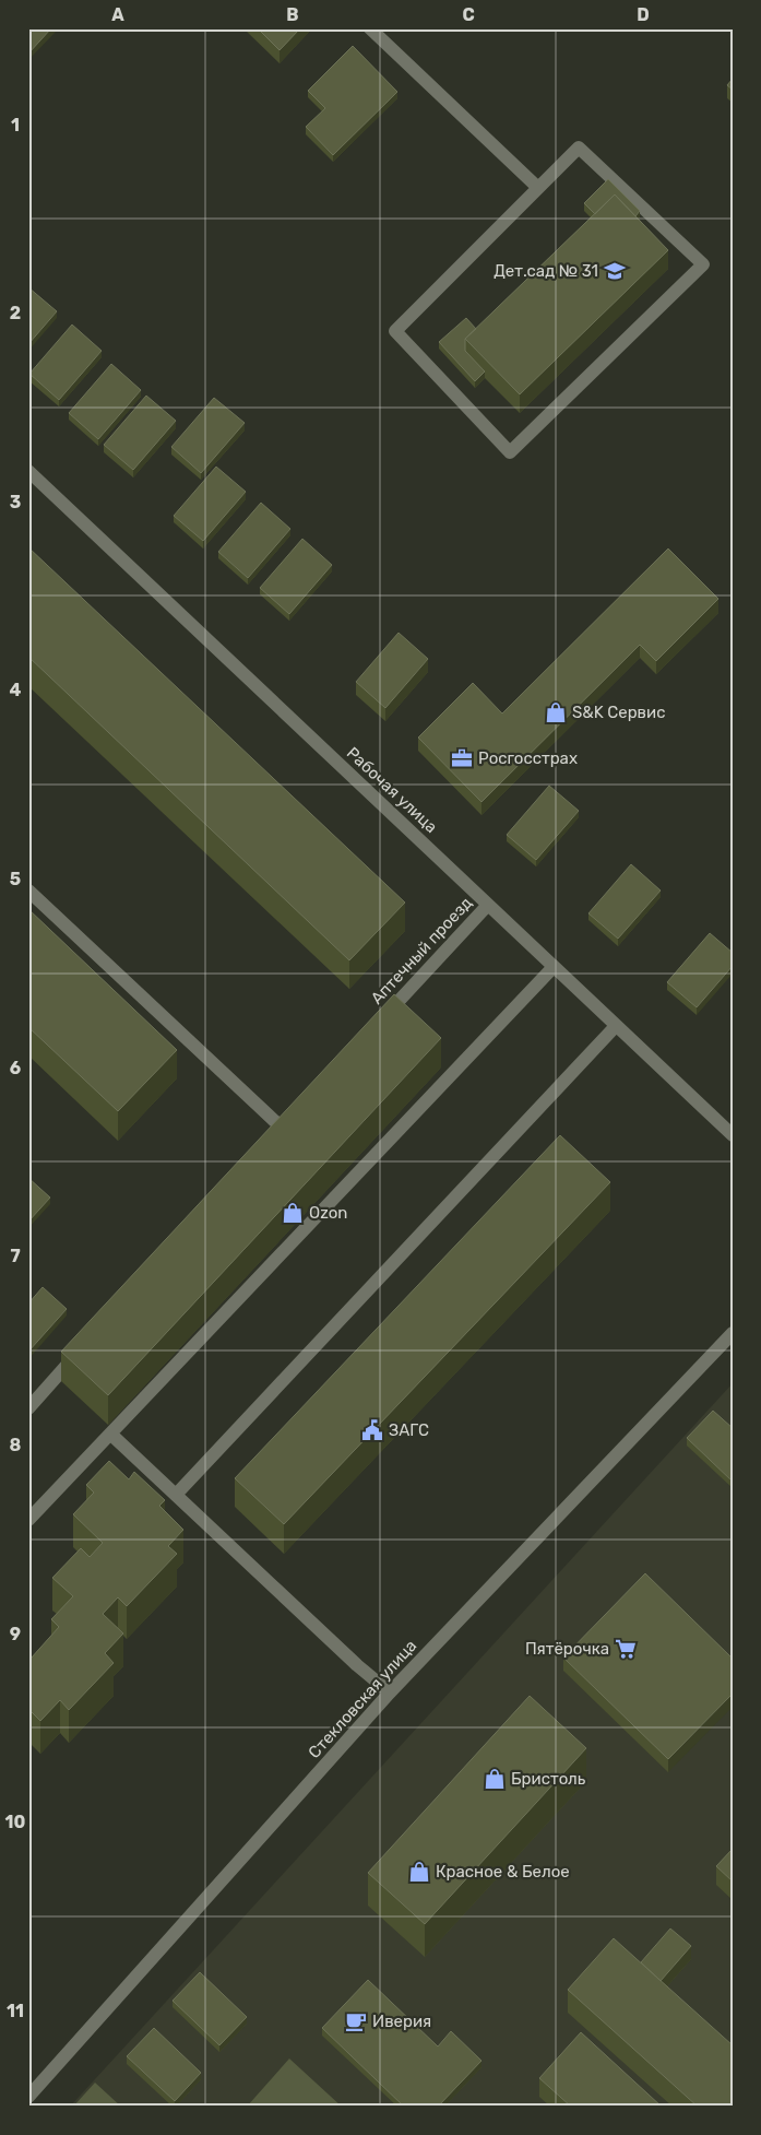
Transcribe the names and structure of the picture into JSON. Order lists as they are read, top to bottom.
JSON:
{
  "streets": {
    "street": ["Рабочая улица", "Аптечный проезд", "Стекловская улица"]
  },
  "crossings": [
    ["Рабочая улица", "Аптечный проезд"]
  ],
  "places": {
    "school or university": ["Дет.сад № 31"],
    "shop": [
      "S&K Сервис",
      "Ozon",
      "Бристоль",
      "Красное & Белое"
    ],
    "office": ["Росгосстрах"],
    "public building": ["ЗАГС"],
    "supermarket": ["Пятёрочка"],
    "cafe": ["Иверия"]
  },
  "grid": {
    "columns": [
      "A",
      "B",
      "C",
      "D"
    ],
    "rows": [
      "1",
      "2",
      "3",
      "4",
      "5",
      "6",
      "7",
      "8",
      "9",
      "10",
      "11"
    ]
  }
}
